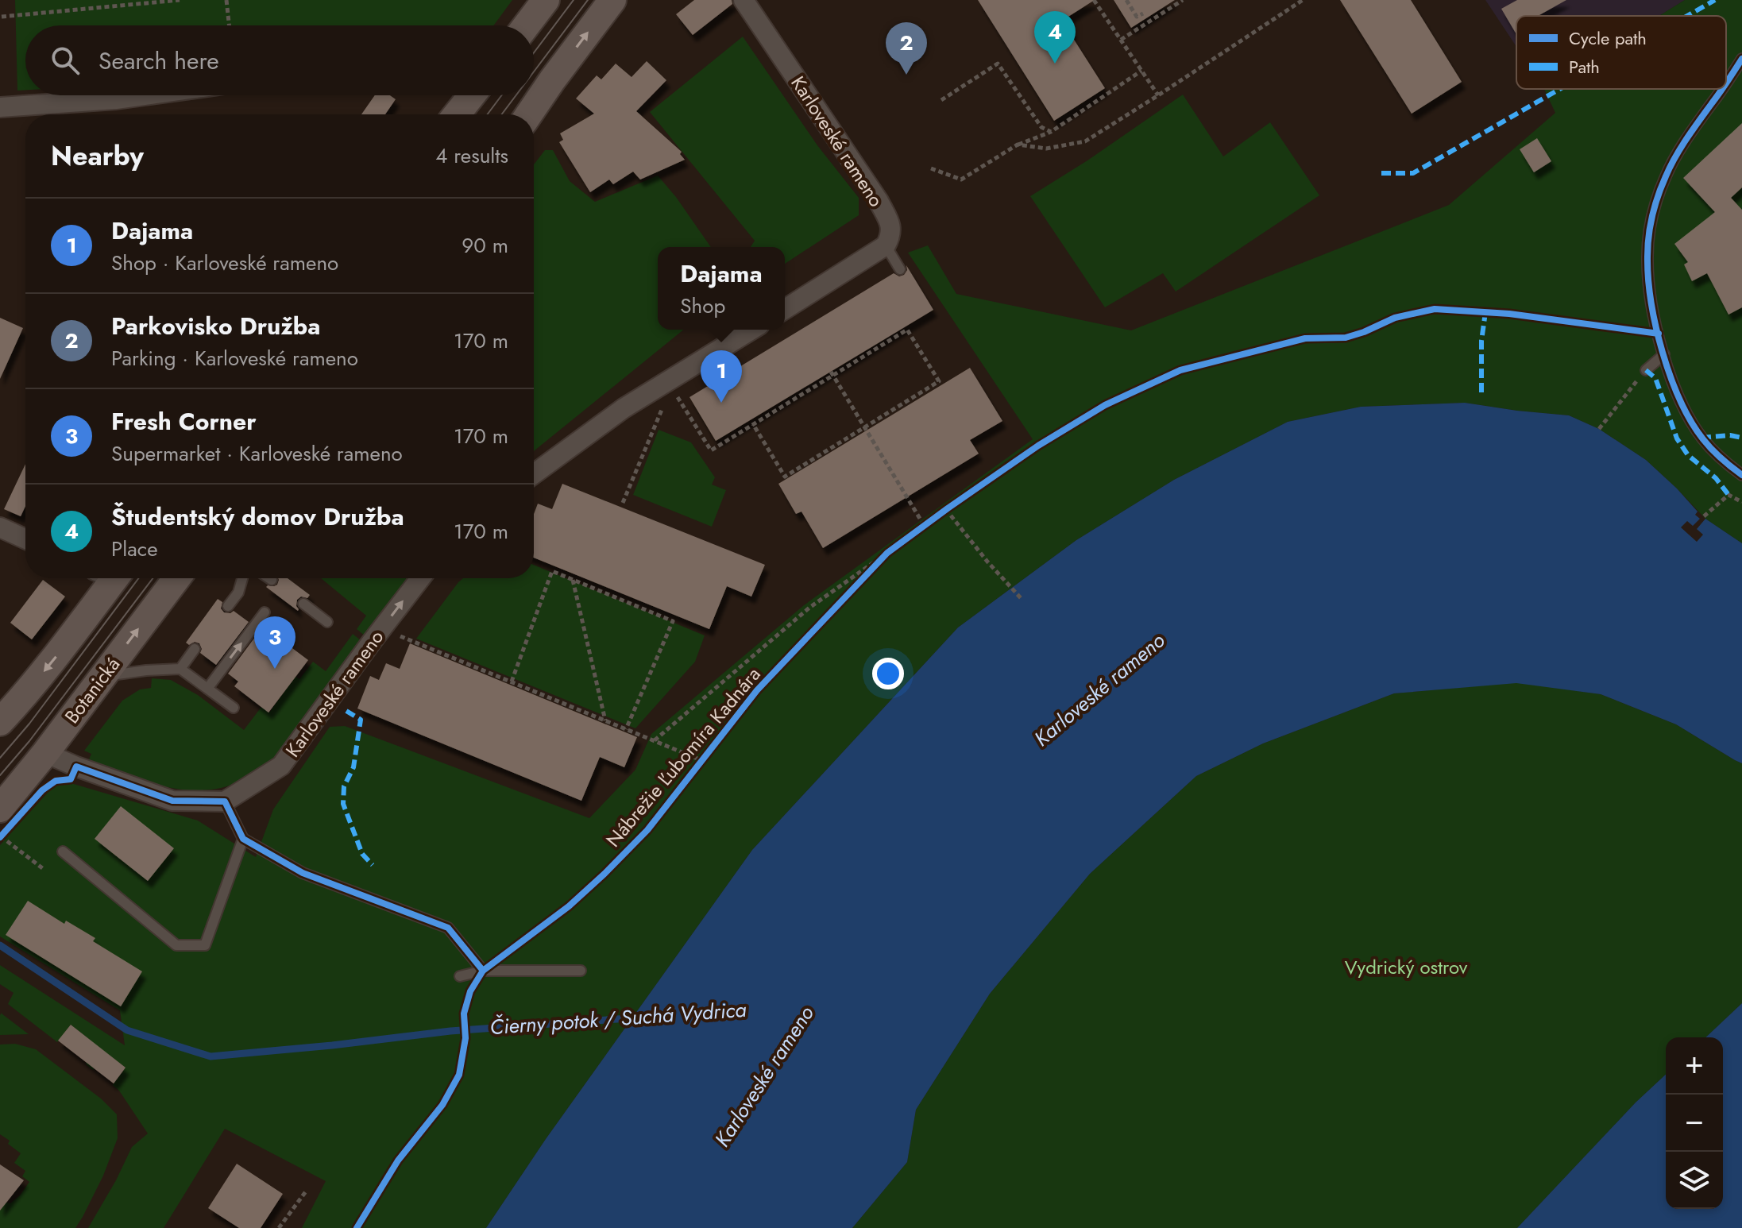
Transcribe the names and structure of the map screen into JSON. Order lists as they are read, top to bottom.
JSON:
{
  "streets": {
    "main road": ["Botanická"],
    "street": ["Karloveské rameno"],
    "cycle path": ["Nábrežie Ľubomíra Kadnára"]
  },
  "water": ["Karloveské rameno", "Čierny potok / Suchá Vydrica"],
  "parks": ["Vydrický ostrov"],
  "legend": ["Cycle path", "Path"],
  "page": {
    "pins": [
      "4",
      "2",
      "1",
      "3"
    ],
    "search": "Search here",
    "heading": ["Nearby", "4 results"],
    "list": [
      {
        "mark": "1",
        "name": "Dajama",
        "note": "Shop · Karloveské rameno",
        "value": "90 m"
      },
      {
        "mark": "2",
        "name": "Parkovisko Družba",
        "note": "Parking · Karloveské rameno",
        "value": "170 m"
      },
      {
        "mark": "3",
        "name": "Fresh Corner",
        "note": "Supermarket · Karloveské rameno",
        "value": "170 m"
      },
      {
        "mark": "4",
        "name": "Študentský domov Družba",
        "note": "Place",
        "value": "170 m"
      }
    ],
    "popup": ["Dajama", "Shop"],
    "map_buttons": ["+", "−"]
  }
}
